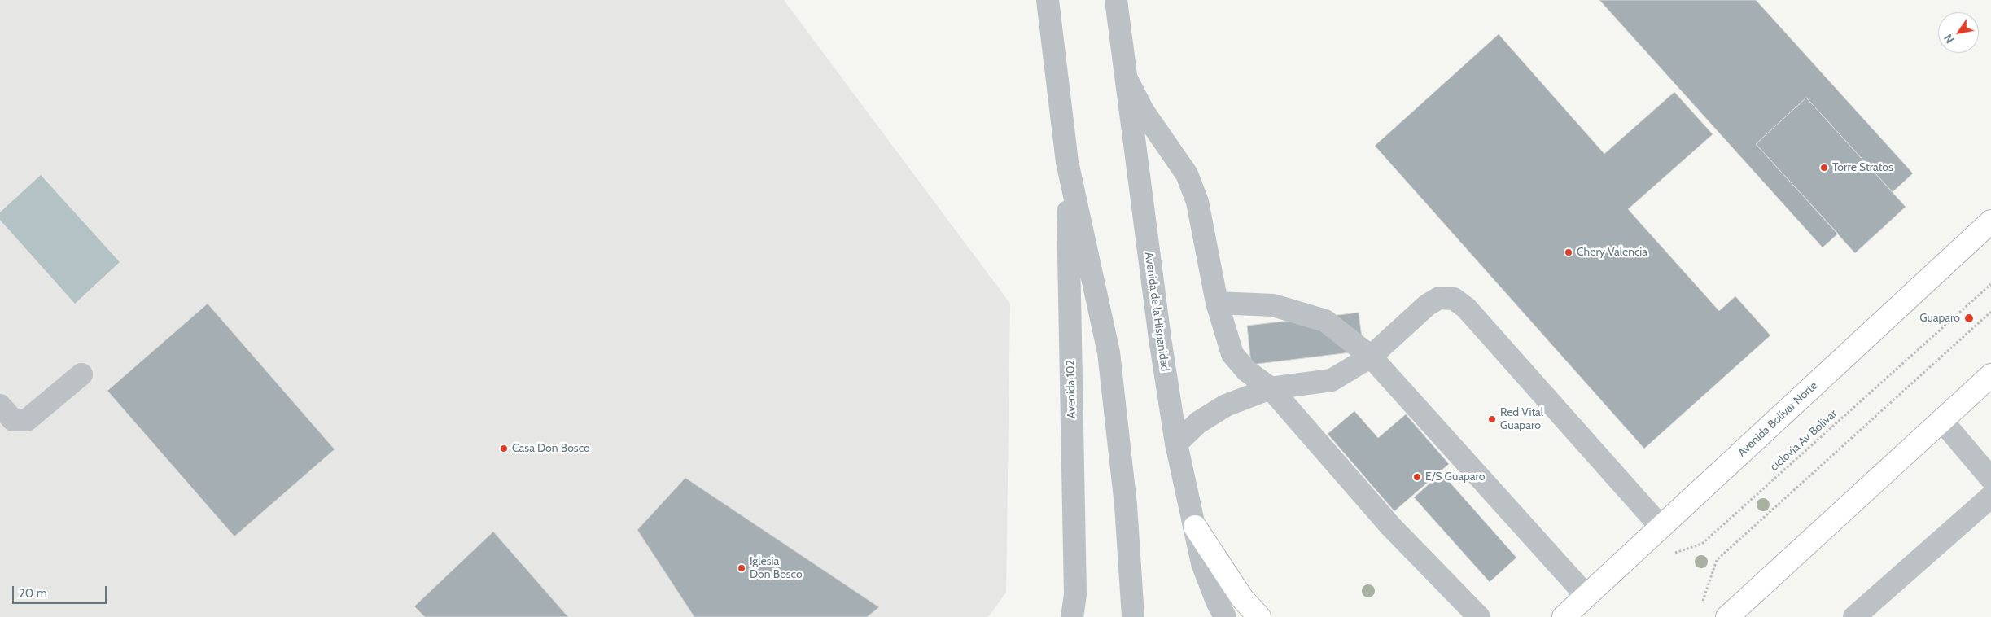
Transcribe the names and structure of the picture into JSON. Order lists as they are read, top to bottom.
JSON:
{
  "streets": {
    "main road": ["Avenida Bolívar Norte"],
    "street": ["Avenida de la Hispanidad", "Avenida 102"],
    "path": ["ciclovia Av Bolivar"]
  },
  "places": [
    "Torre Stratos",
    "Chery Valencia",
    "Guaparo",
    "Red Vital Guaparo",
    "Casa Don Bosco",
    "E/S Guaparo",
    "Iglesia Don Bosco"
  ],
  "scale_bar": "20 m",
  "north": "bottom left"
}
